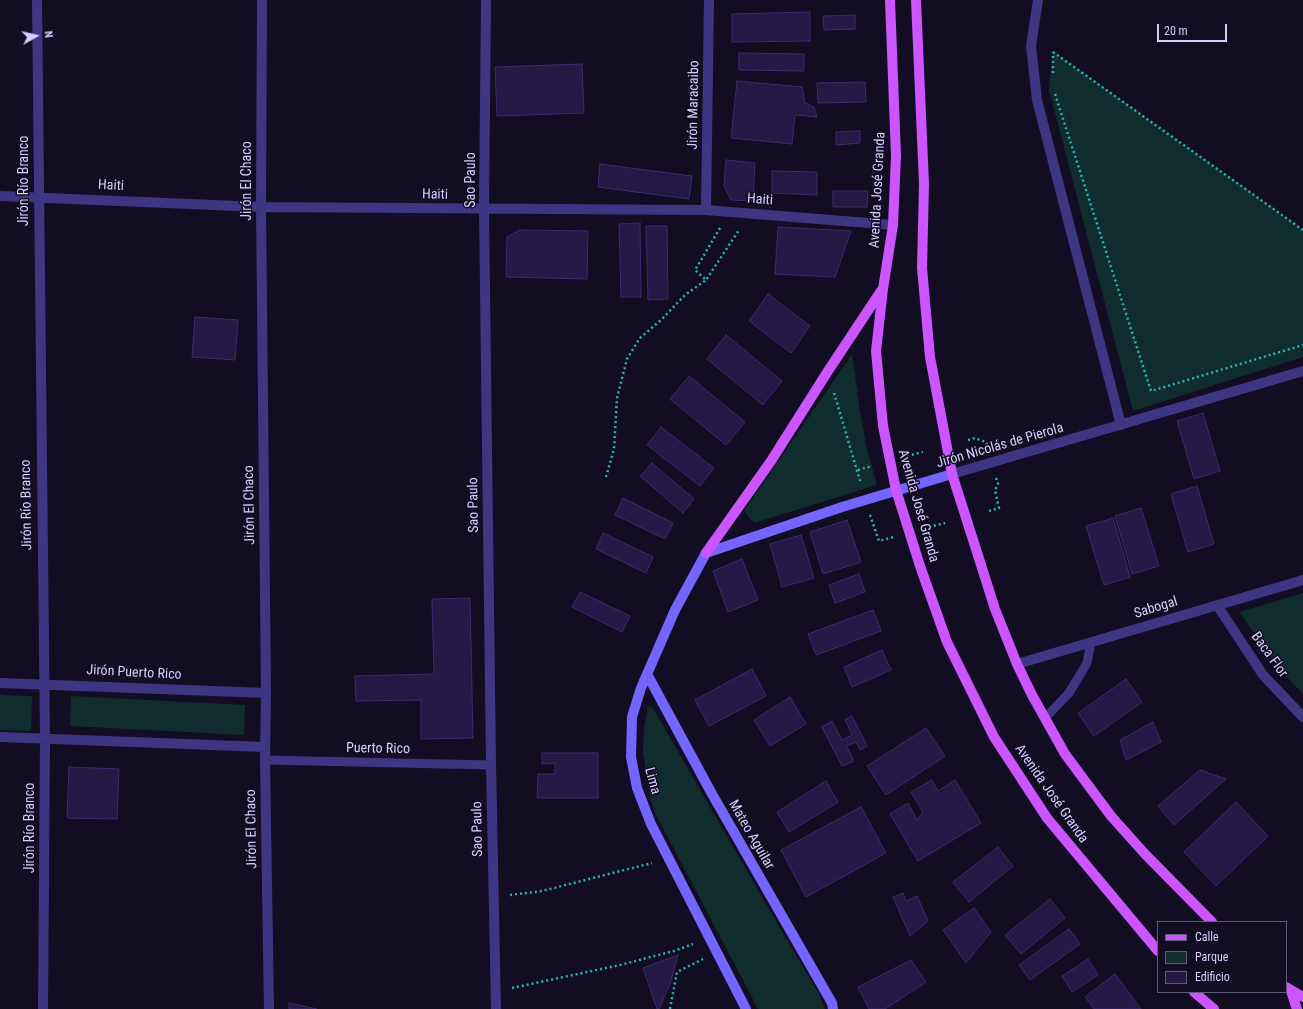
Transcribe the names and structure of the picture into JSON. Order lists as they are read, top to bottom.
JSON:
{
  "streets": {
    "main road": ["Avenida José Granda"],
    "street": [
      "Jirón Maracaibo",
      "Sao Paulo",
      "Jirón Río Branco",
      "Jirón El Chaco",
      "Haiti",
      "Jirón Nicolás de Pierola",
      "Sabogal",
      "Baca Flor",
      "Jirón Puerto Rico",
      "Lima",
      "Mateo Aguilar"
    ],
    "lane": ["Puerto Rico"]
  },
  "crossings": [
    ["Jirón Maracaibo", "Haiti"],
    ["Sao Paulo", "Haiti"],
    ["Sao Paulo", "Puerto Rico"],
    ["Jirón Río Branco", "Haiti"],
    ["Jirón Río Branco", "Jirón Puerto Rico"],
    ["Jirón El Chaco", "Haiti"],
    ["Jirón El Chaco", "Jirón Puerto Rico"],
    ["Jirón El Chaco", "Puerto Rico"],
    ["Haiti", "Avenida José Granda"],
    ["Avenida José Granda", "Jirón Nicolás de Pierola"],
    ["Jirón Nicolás de Pierola", "Lima"],
    ["Sabogal", "Baca Flor"],
    ["Lima", "Mateo Aguilar"]
  ],
  "legend": ["Calle", "Parque", "Edificio"],
  "scale_bar": "20 m",
  "north": "right"
}
